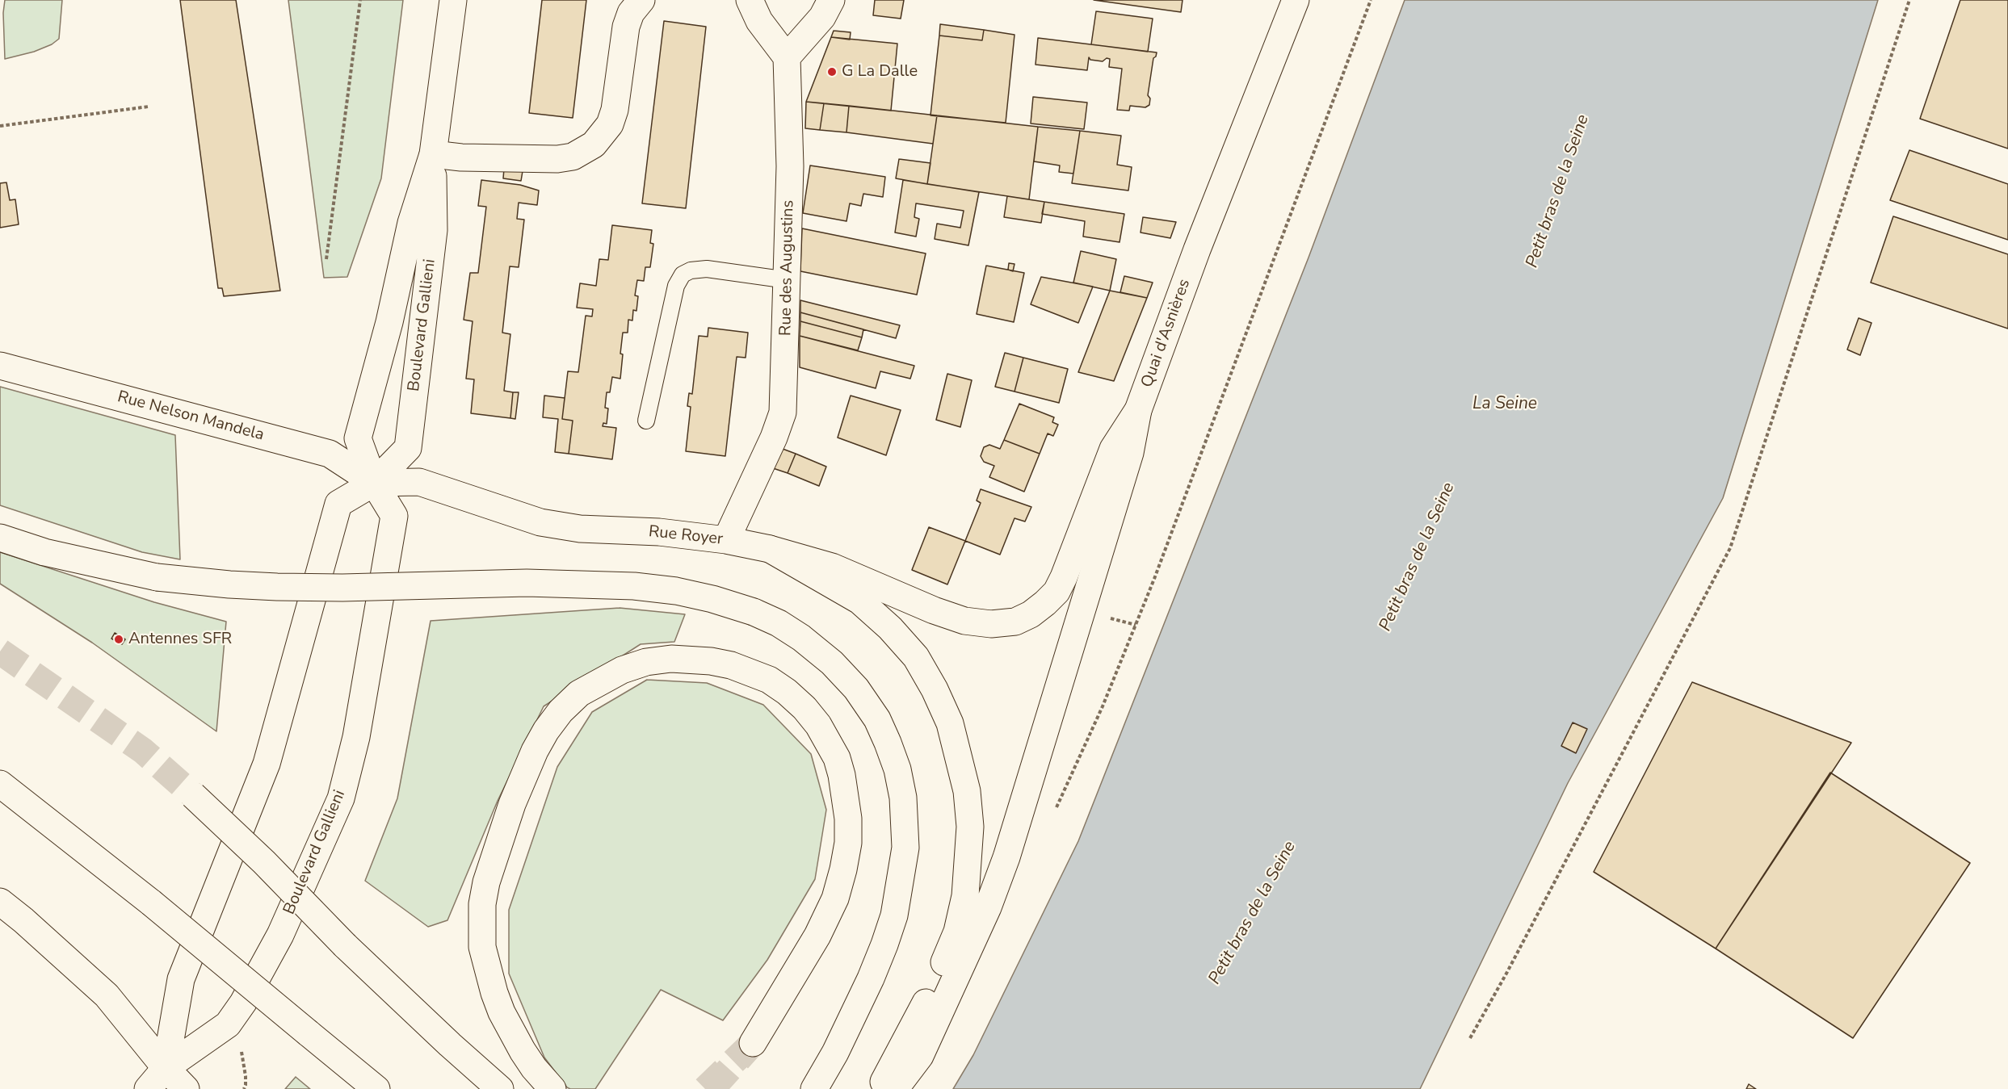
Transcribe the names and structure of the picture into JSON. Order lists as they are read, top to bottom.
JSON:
{
  "streets": {
    "main road": [
      "Rue des Augustins",
      "Boulevard Gallieni",
      "Quai d'Asnières",
      "Rue Nelson Mandela",
      "Rue Royer"
    ]
  },
  "crossings": [
    ["Rue des Augustins", "Rue Royer"],
    ["Boulevard Gallieni", "Rue Nelson Mandela"],
    ["Boulevard Gallieni", "Rue Royer"],
    ["Quai d'Asnières", "Rue Royer"],
    ["Rue Nelson Mandela", "Rue Royer"]
  ],
  "water": ["Petit bras de la Seine", "La Seine"],
  "places": ["G La Dalle", "Antennes SFR"]
}
